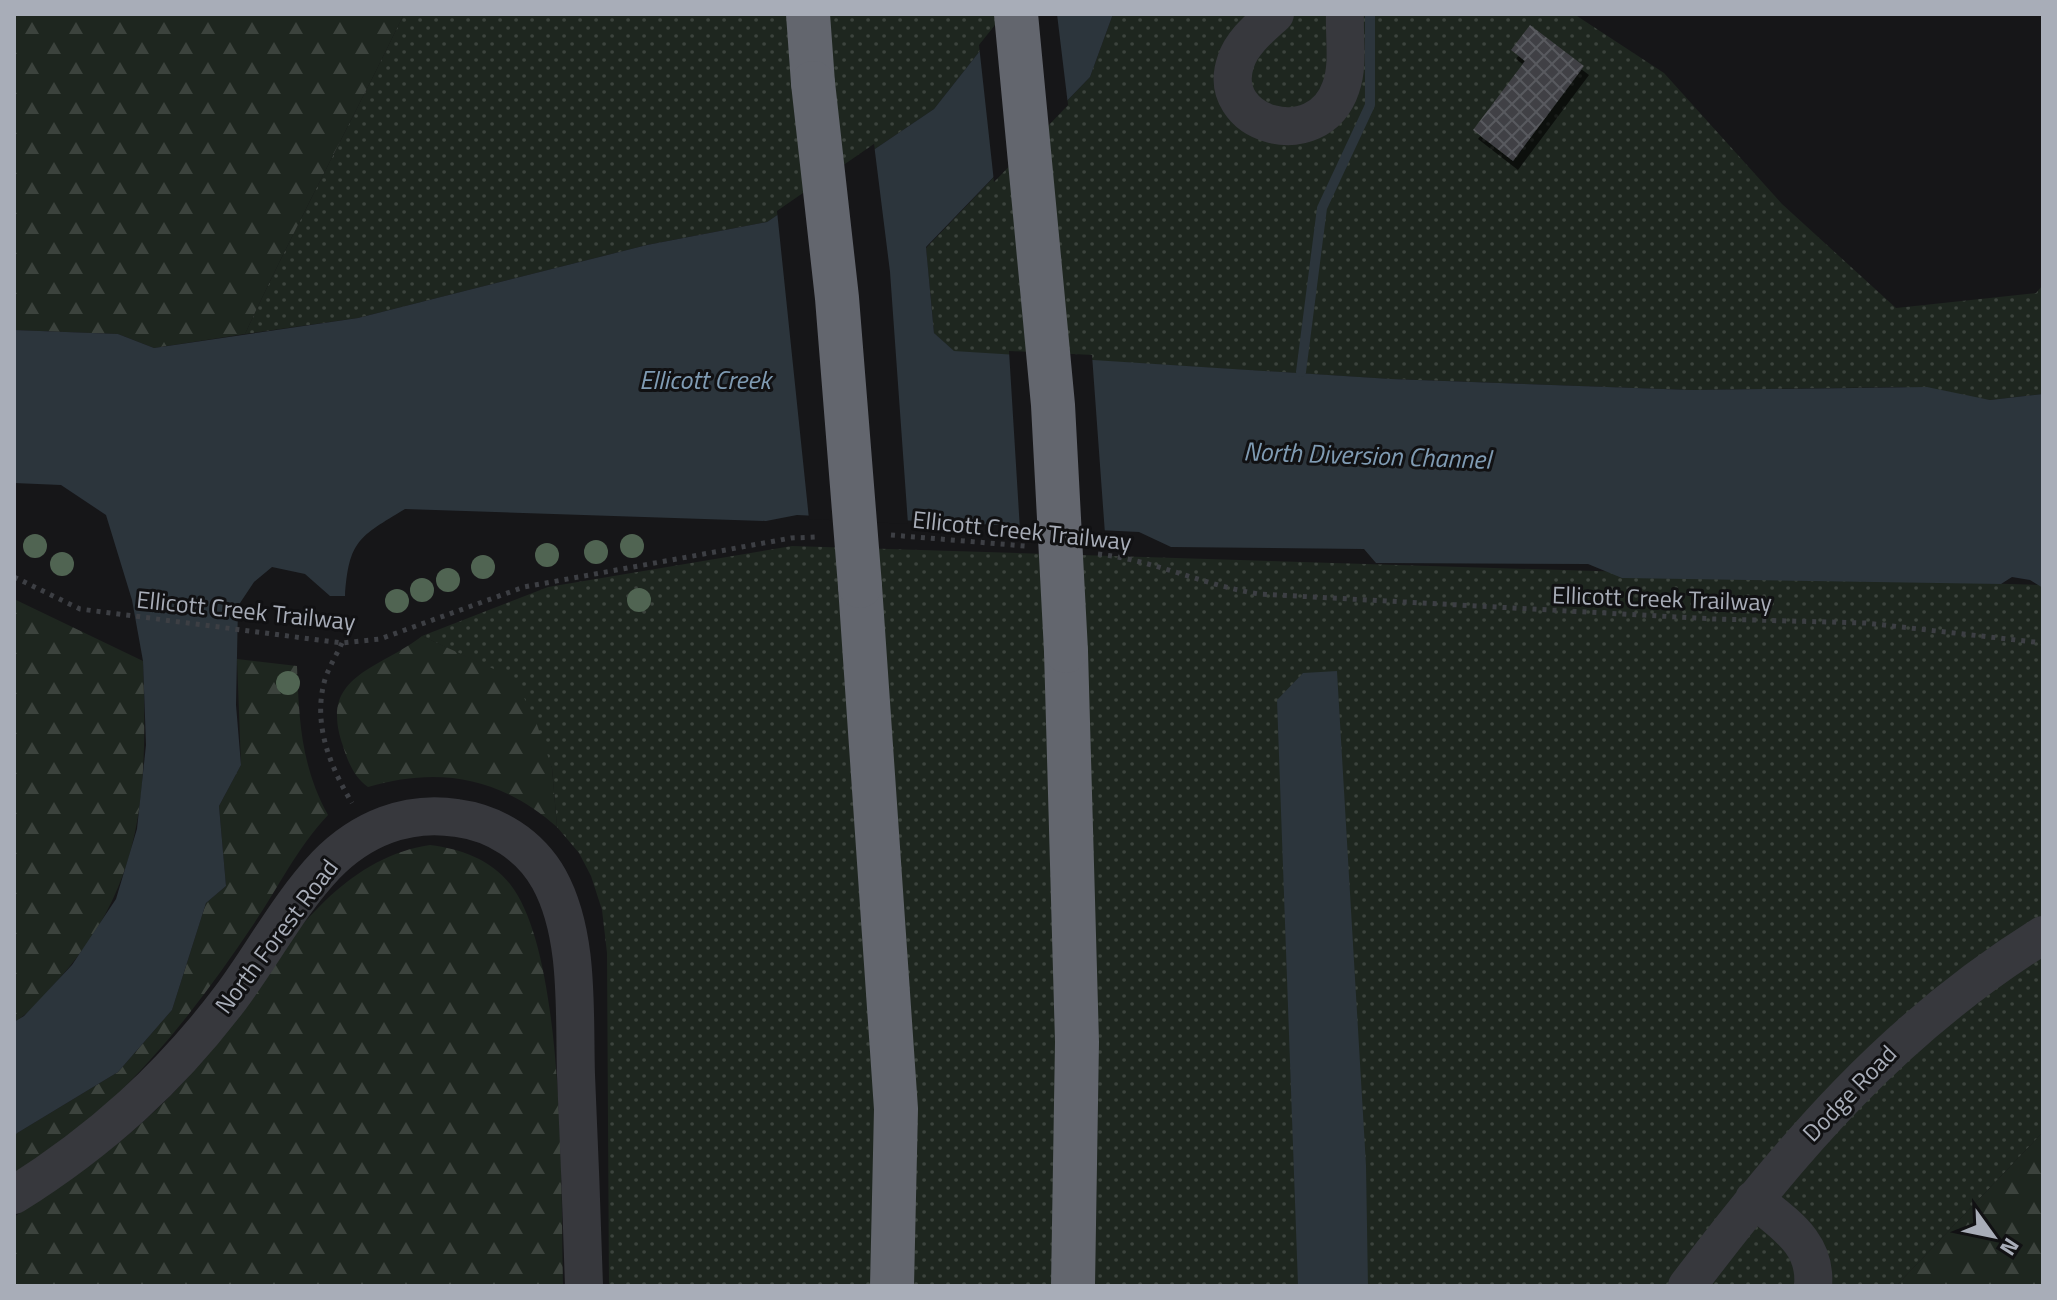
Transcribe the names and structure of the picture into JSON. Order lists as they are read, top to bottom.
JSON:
{
  "streets": {
    "street": ["North Forest Road", "Dodge Road"],
    "path": ["Ellicott Creek Trailway"]
  },
  "water": ["Ellicott Creek", "North Diversion Channel"],
  "north": "bottom right"
}
